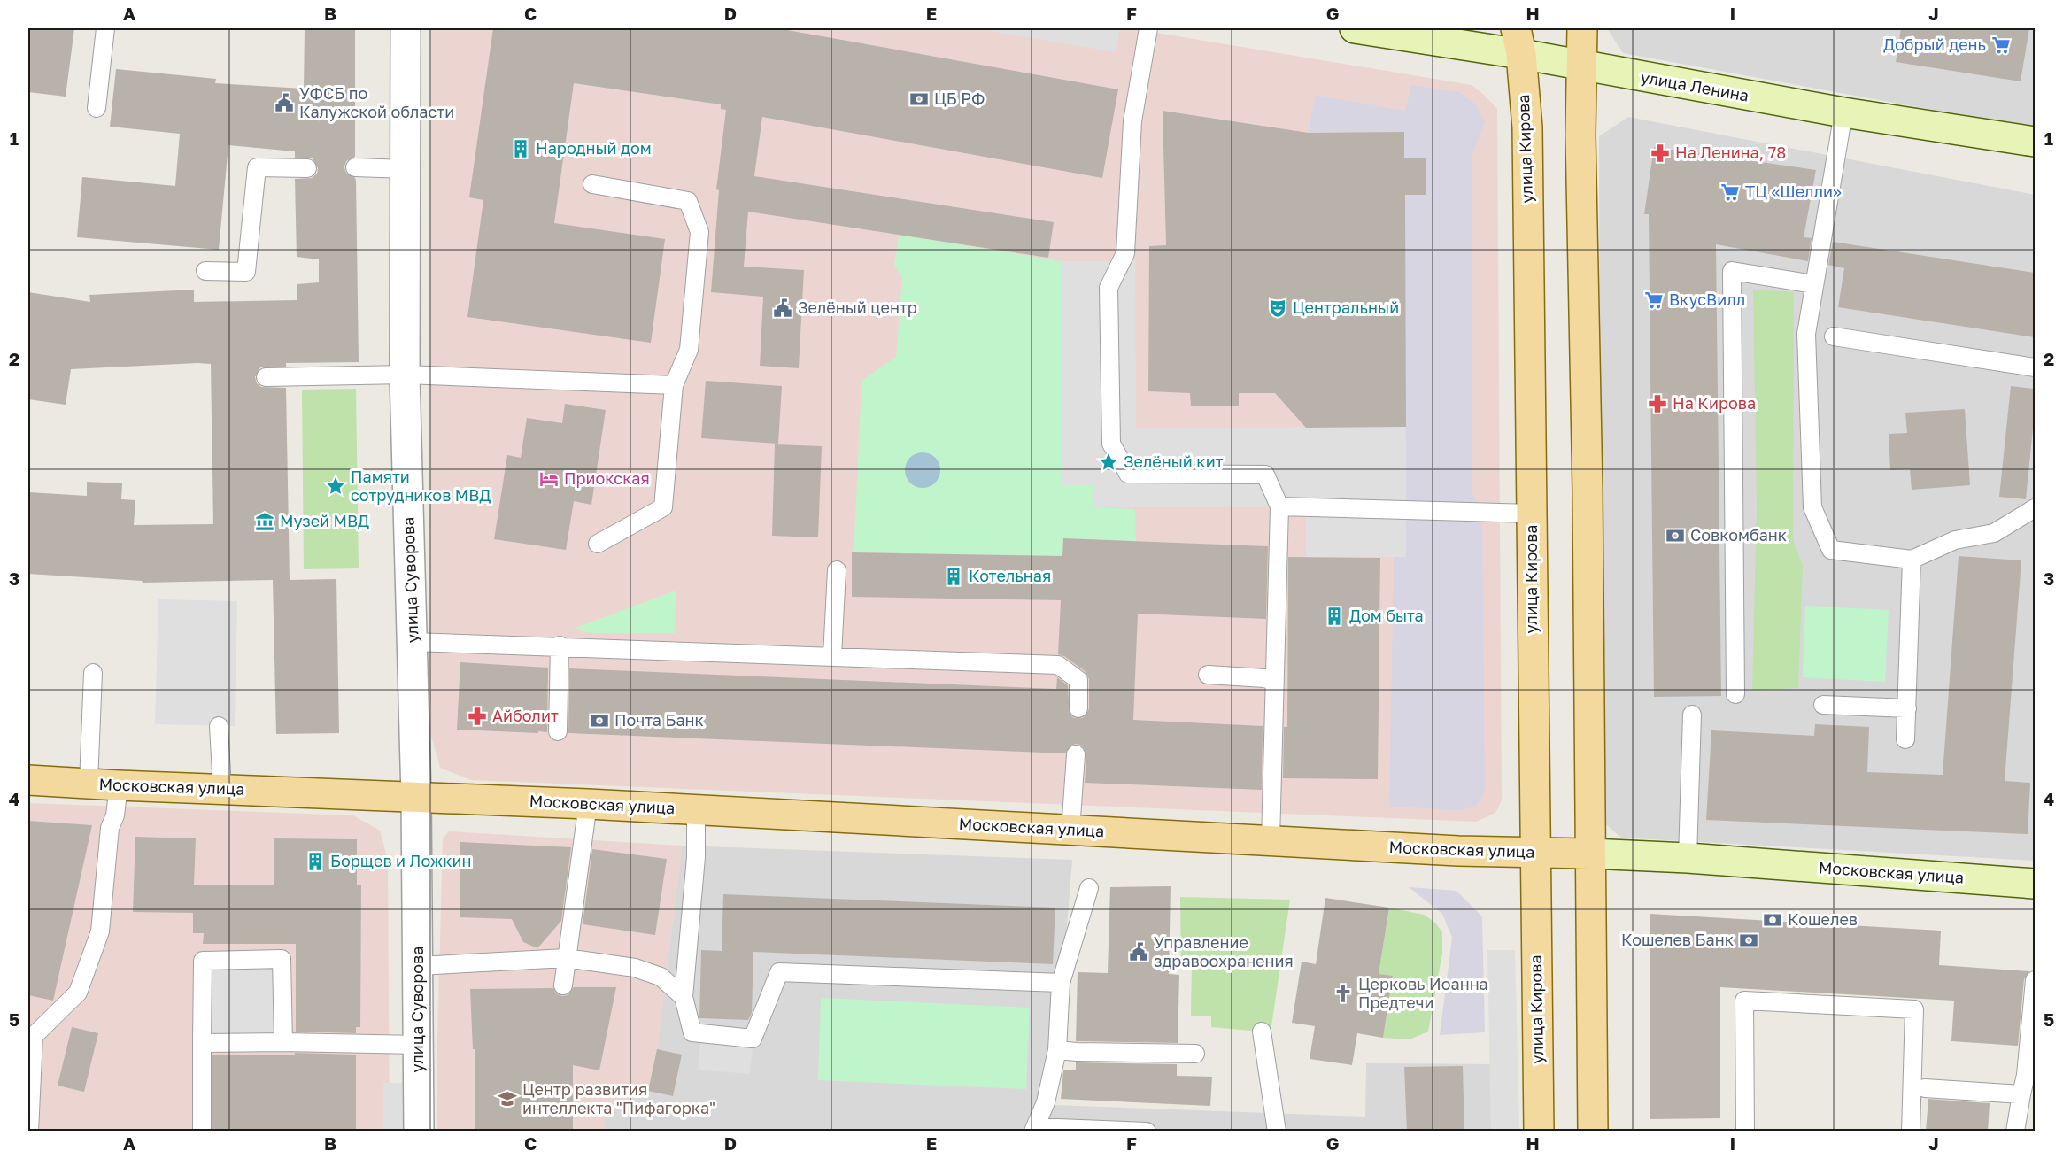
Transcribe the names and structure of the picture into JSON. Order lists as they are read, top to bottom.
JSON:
{
  "streets": {
    "main road": ["улица Ленина", "улица Кирова", "Московская улица"],
    "street": ["улица Суворова"]
  },
  "crossings": [
    ["улица Ленина", "улица Кирова"],
    ["улица Кирова", "Московская улица"],
    ["улица Суворова", "Московская улица"]
  ],
  "places": {
    "supermarket": ["Добрый день", "ТЦ «Шелли»", "ВкусВилл"],
    "bank": [
      "ЦБ РФ",
      "Совкомбанк",
      "Почта Банк",
      "Кошелев",
      "Кошелев Банк"
    ],
    "public building": ["УФСБ по Калужской области", "Зелёный центр", "Управление здравоохранения"],
    "building": [
      "Народный дом",
      "Котельная",
      "Дом быта",
      "Борщев и Ложкин"
    ],
    "pharmacy": ["На Ленина, 78", "На Кирова", "Айболит"],
    "theatre": ["Центральный"],
    "place": ["Зелёный кит", "Памяти сотрудников МВД"],
    "hotel": ["Приокская"],
    "museum": ["Музей МВД"],
    "church": ["Церковь Иоанна Предтечи"],
    "school or university": ["Центр развития интеллекта \"Пифагорка\""]
  },
  "grid": {
    "columns": [
      "A",
      "B",
      "C",
      "D",
      "E",
      "F",
      "G",
      "H",
      "I",
      "J"
    ],
    "rows": [
      "1",
      "2",
      "3",
      "4",
      "5"
    ]
  }
}
